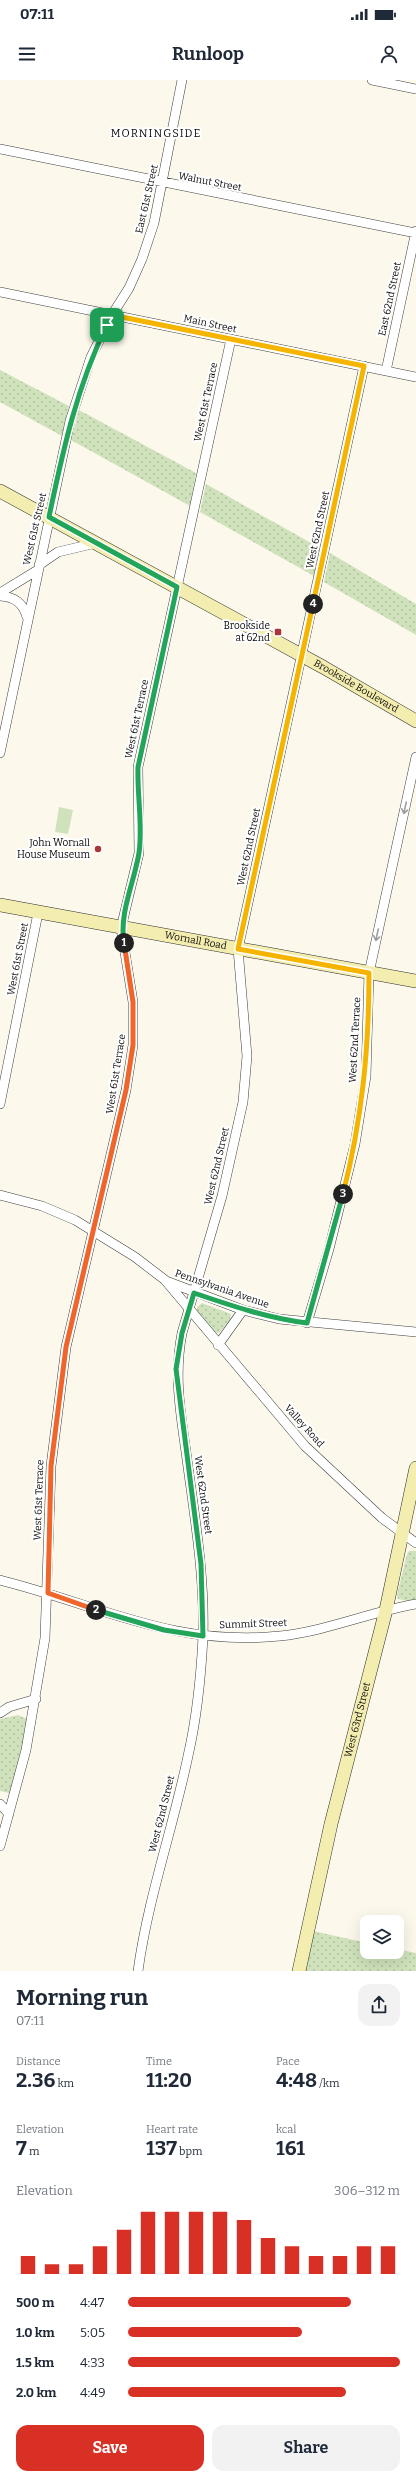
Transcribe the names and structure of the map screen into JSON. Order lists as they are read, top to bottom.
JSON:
{
  "streets": {
    "main road": ["Brookside Boulevard", "Wornall Road", "West 63rd Street"],
    "street": [
      "Walnut Street",
      "East 61st Street",
      "East 62nd Street",
      "Main Street",
      "West 61st Terrace",
      "West 61st Street",
      "West 62nd Street",
      "West 62nd Terrace",
      "Pennsylvania Avenue",
      "Valley Road",
      "Summit Street"
    ]
  },
  "crossings": [
    ["Walnut Street", "East 61st Street"],
    ["Walnut Street", "East 62nd Street"],
    ["East 61st Street", "Main Street"],
    ["East 61st Street", "West 61st Street"],
    ["East 62nd Street", "Main Street"],
    ["Main Street", "West 61st Terrace"],
    ["Main Street", "West 61st Street"],
    ["Main Street", "West 62nd Street"],
    ["West 61st Terrace", "Brookside Boulevard"],
    ["West 61st Terrace", "Wornall Road"],
    ["West 61st Terrace", "Pennsylvania Avenue"],
    ["West 61st Terrace", "Summit Street"],
    ["West 61st Street", "Brookside Boulevard"],
    ["West 61st Street", "Wornall Road"],
    ["West 62nd Street", "Brookside Boulevard"],
    ["West 62nd Street", "Wornall Road"],
    ["West 62nd Street", "Pennsylvania Avenue"],
    ["West 62nd Street", "Valley Road"],
    ["West 62nd Street", "Summit Street"],
    ["Wornall Road", "West 62nd Terrace"],
    ["West 62nd Terrace", "Pennsylvania Avenue"],
    ["Pennsylvania Avenue", "Valley Road"],
    ["Valley Road", "West 63rd Street"],
    ["Summit Street", "West 63rd Street"]
  ],
  "one_way": ["West 62nd Terrace"],
  "districts": ["MORNINGSIDE"],
  "places": {
    "transit": ["Brookside at 62nd"],
    "other": ["John Wornall House Museum"]
  },
  "page": {
    "status": "07:11",
    "header": "Runloop",
    "pins": [
      "4",
      "1",
      "3",
      "2"
    ],
    "heading": ["Morning run", "07:11"],
    "stats": [
      ["Distance", "2.36 km"],
      ["Time", "11:20"],
      ["Pace", "4:48 /km"],
      ["Elevation", "7 m"],
      ["Heart rate", "137 bpm"],
      ["kcal", "161"]
    ],
    "chart": ["Elevation", "306–312 m"],
    "list": [
      {
        "name": "500 m",
        "note": "4:47"
      },
      {
        "name": "1.0 km",
        "note": "5:05"
      },
      {
        "name": "1.5 km",
        "note": "4:33"
      },
      {
        "name": "2.0 km",
        "note": "4:49"
      }
    ],
    "buttons": ["Save", "Share"]
  }
}
